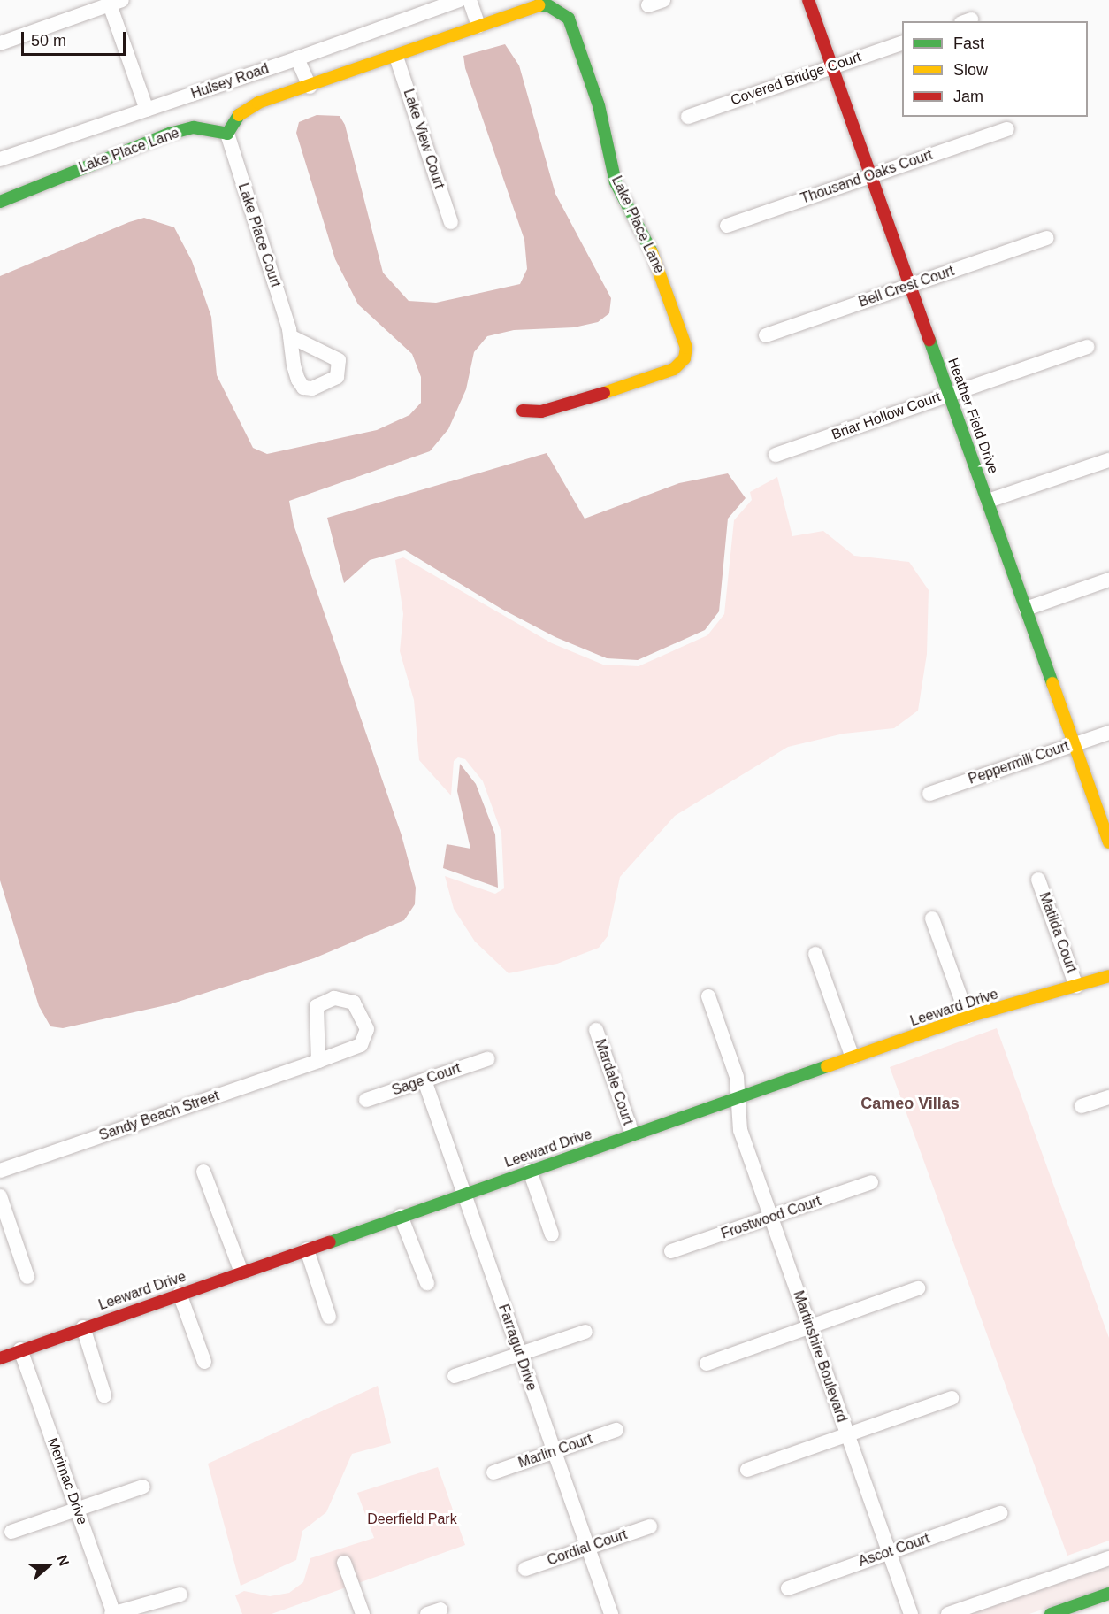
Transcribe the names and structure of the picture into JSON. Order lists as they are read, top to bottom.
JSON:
{
  "streets": {
    "street": [
      "Covered Bridge Court",
      "Hulsey Road",
      "Lake View Court",
      "Lake Place Lane",
      "Thousand Oaks Court",
      "Lake Place Court",
      "Bell Crest Court",
      "Briar Hollow Court",
      "Heather Field Drive",
      "Peppermill Court",
      "Matilda Court",
      "Leeward Drive",
      "Sage Court",
      "Mardale Court",
      "Sandy Beach Street",
      "Frostwood Court",
      "Farragut Drive",
      "Martinshire Boulevard",
      "Marlin Court",
      "Merimac Drive",
      "Cordial Court",
      "Ascot Court"
    ]
  },
  "crossings": [
    ["Covered Bridge Court", "Heather Field Drive"],
    ["Lake View Court", "Lake Place Lane"],
    ["Lake Place Lane", "Lake Place Court"],
    ["Thousand Oaks Court", "Heather Field Drive"],
    ["Bell Crest Court", "Heather Field Drive"],
    ["Briar Hollow Court", "Heather Field Drive"],
    ["Heather Field Drive", "Peppermill Court"],
    ["Matilda Court", "Leeward Drive"],
    ["Leeward Drive", "Mardale Court"],
    ["Leeward Drive", "Farragut Drive"],
    ["Leeward Drive", "Martinshire Boulevard"],
    ["Leeward Drive", "Merimac Drive"],
    ["Sage Court", "Farragut Drive"],
    ["Frostwood Court", "Martinshire Boulevard"],
    ["Farragut Drive", "Marlin Court"],
    ["Farragut Drive", "Cordial Court"],
    ["Martinshire Boulevard", "Ascot Court"]
  ],
  "districts": ["Cameo Villas"],
  "parks": ["Deerfield Park"],
  "legend": ["Fast", "Slow", "Jam"],
  "scale_bar": "50 m",
  "north": "right"
}
